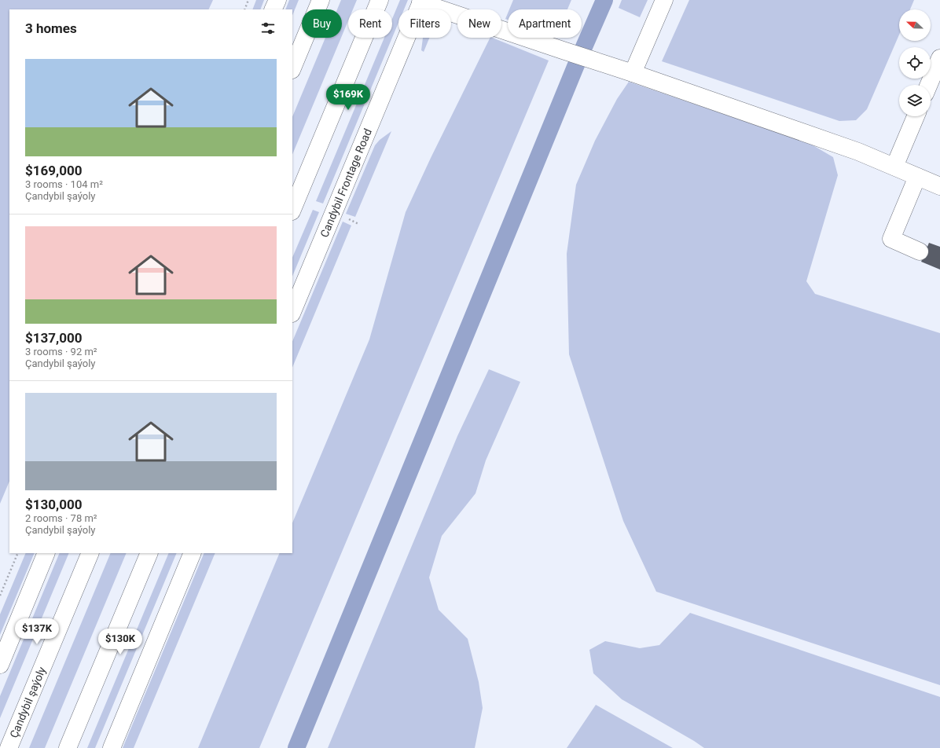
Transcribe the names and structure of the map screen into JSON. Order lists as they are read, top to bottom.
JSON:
{
  "streets": {
    "main road": ["Candybil Frontage Road", "Çandybil şaýoly"]
  },
  "north": "left",
  "page": {
    "chip": [
      "Buy",
      "Rent",
      "Filters",
      "New",
      "Apartment"
    ],
    "heading": "3 homes",
    "list": [
      {
        "name": "$169,000",
        "note": "3 rooms · 104 m² · Çandybil şaýoly"
      },
      {
        "name": "$137,000",
        "note": "3 rooms · 92 m² · Çandybil şaýoly"
      },
      {
        "name": "$130,000",
        "note": "2 rooms · 78 m² · Çandybil şaýoly"
      }
    ],
    "price": ["$169K", "$137K", "$130K"]
  }
}
